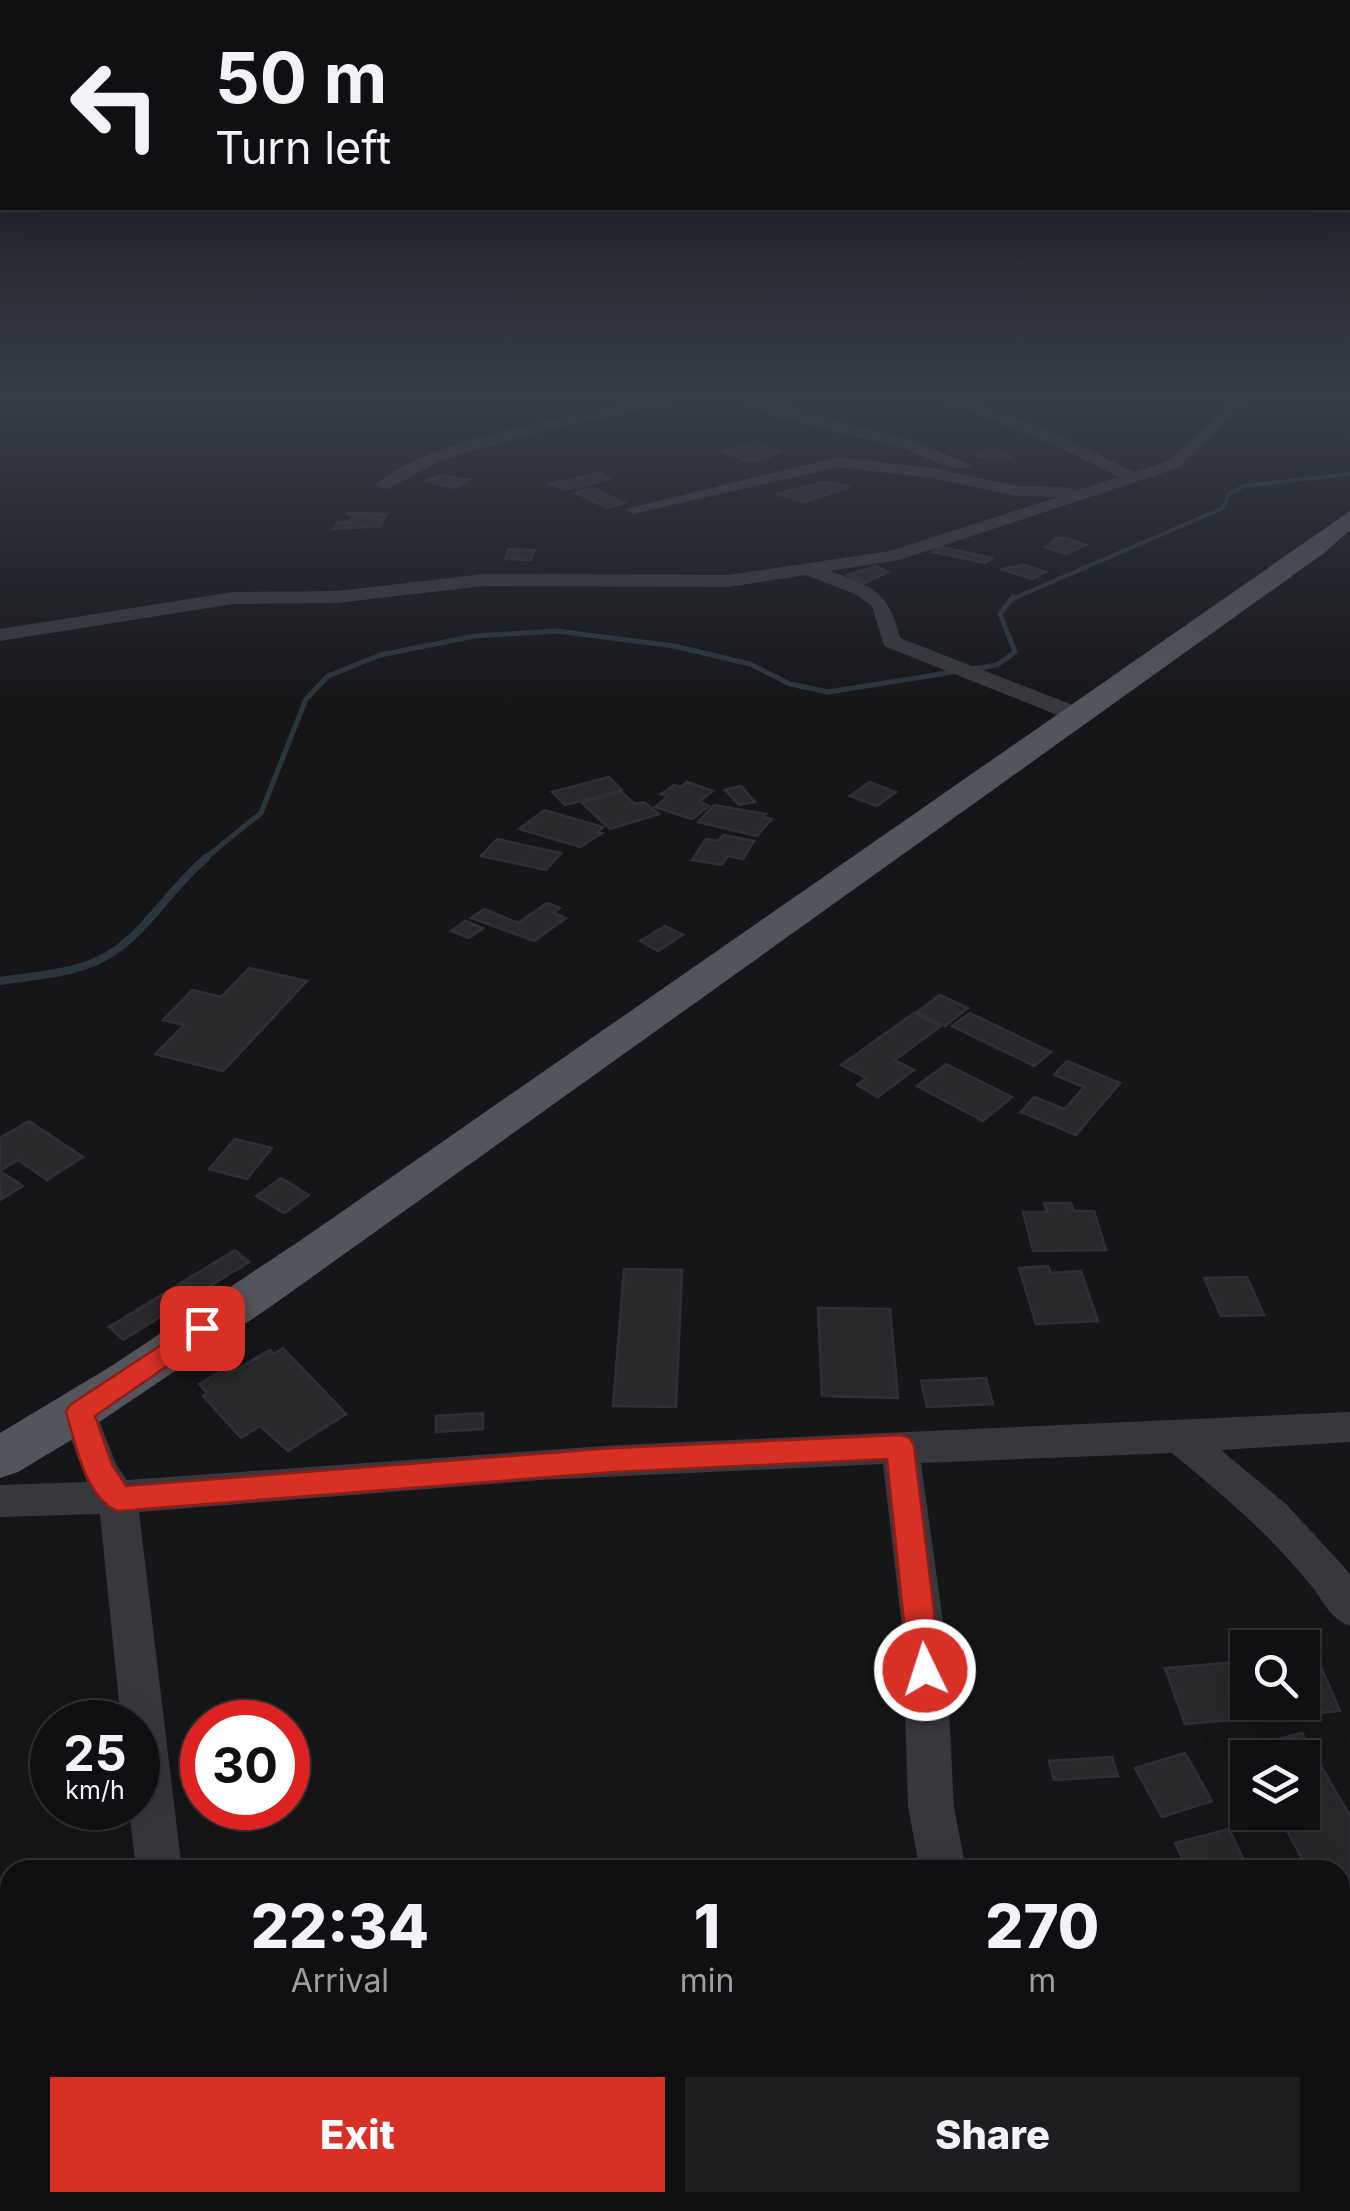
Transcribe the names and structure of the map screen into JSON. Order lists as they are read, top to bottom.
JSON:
{
  "page": {
    "turn": ["50 m", "Turn left"],
    "speed": "25 km/h",
    "limit": "30",
    "eta": [
      "22:34",
      "Arrival",
      "1",
      "min",
      "270",
      "m"
    ],
    "buttons": ["Exit", "Share"]
  }
}
